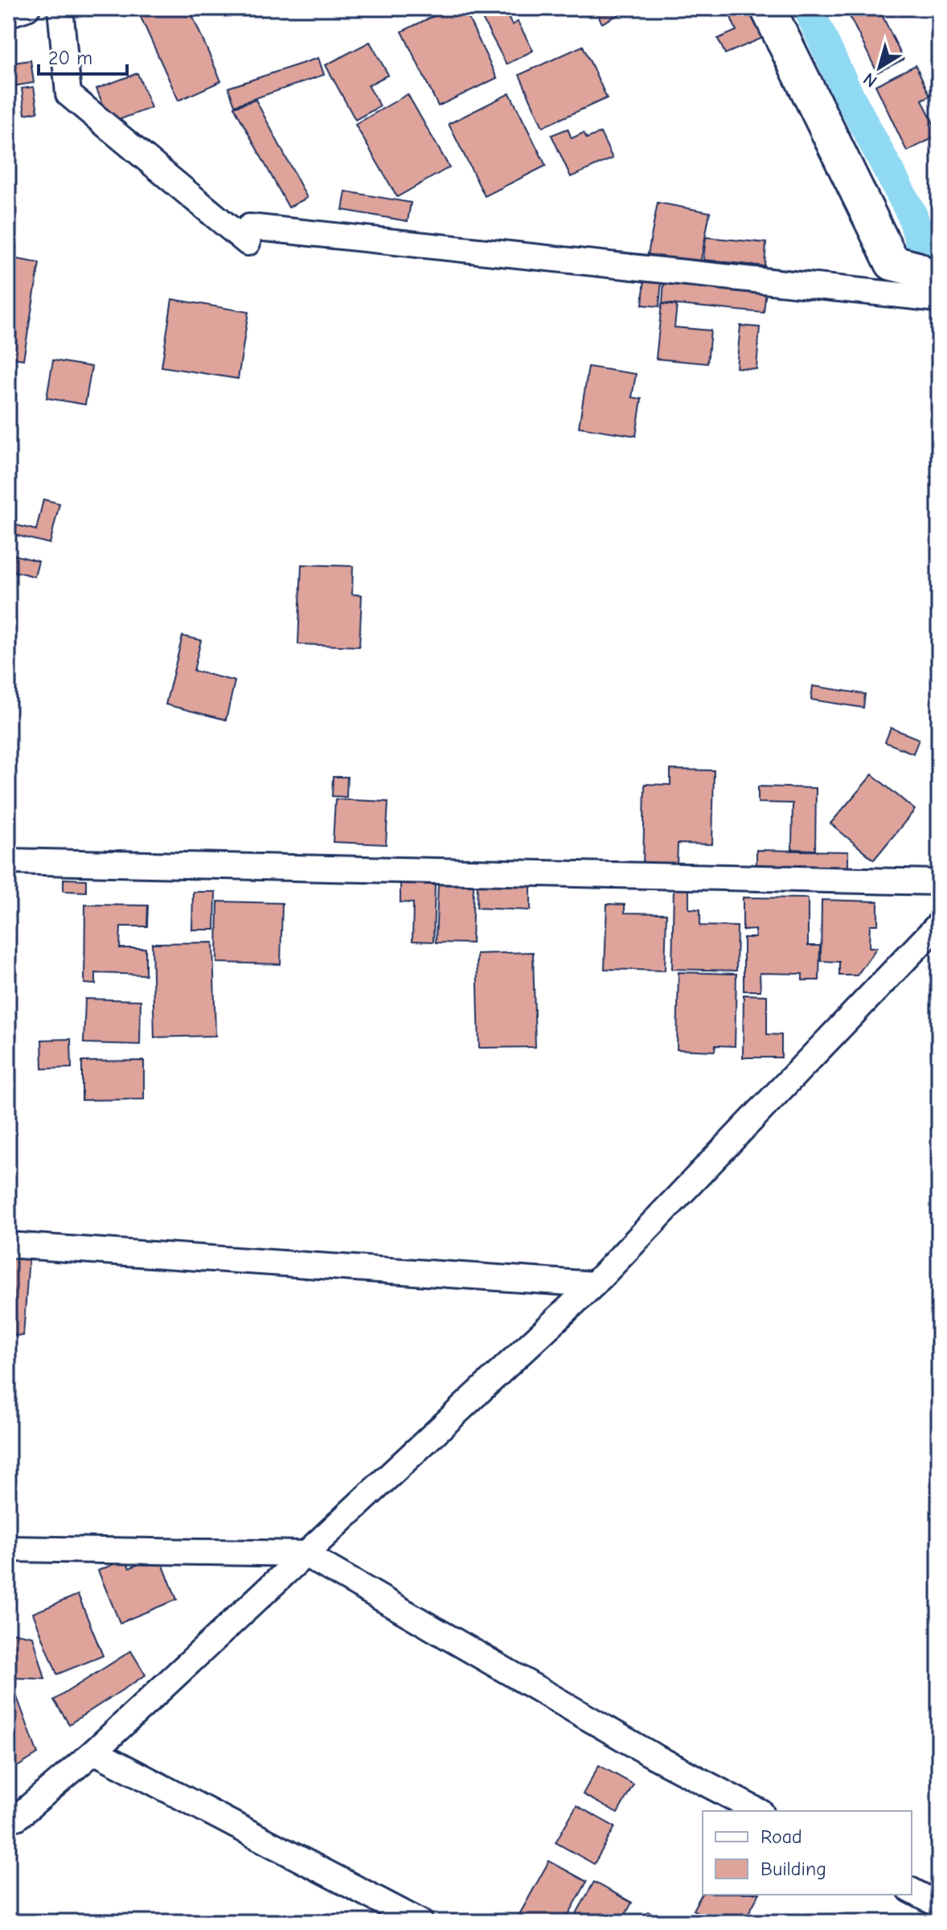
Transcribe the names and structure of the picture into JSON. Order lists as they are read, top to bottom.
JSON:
{
  "legend": ["Road", "Building"],
  "scale_bar": "20 m",
  "north": "bottom left"
}
